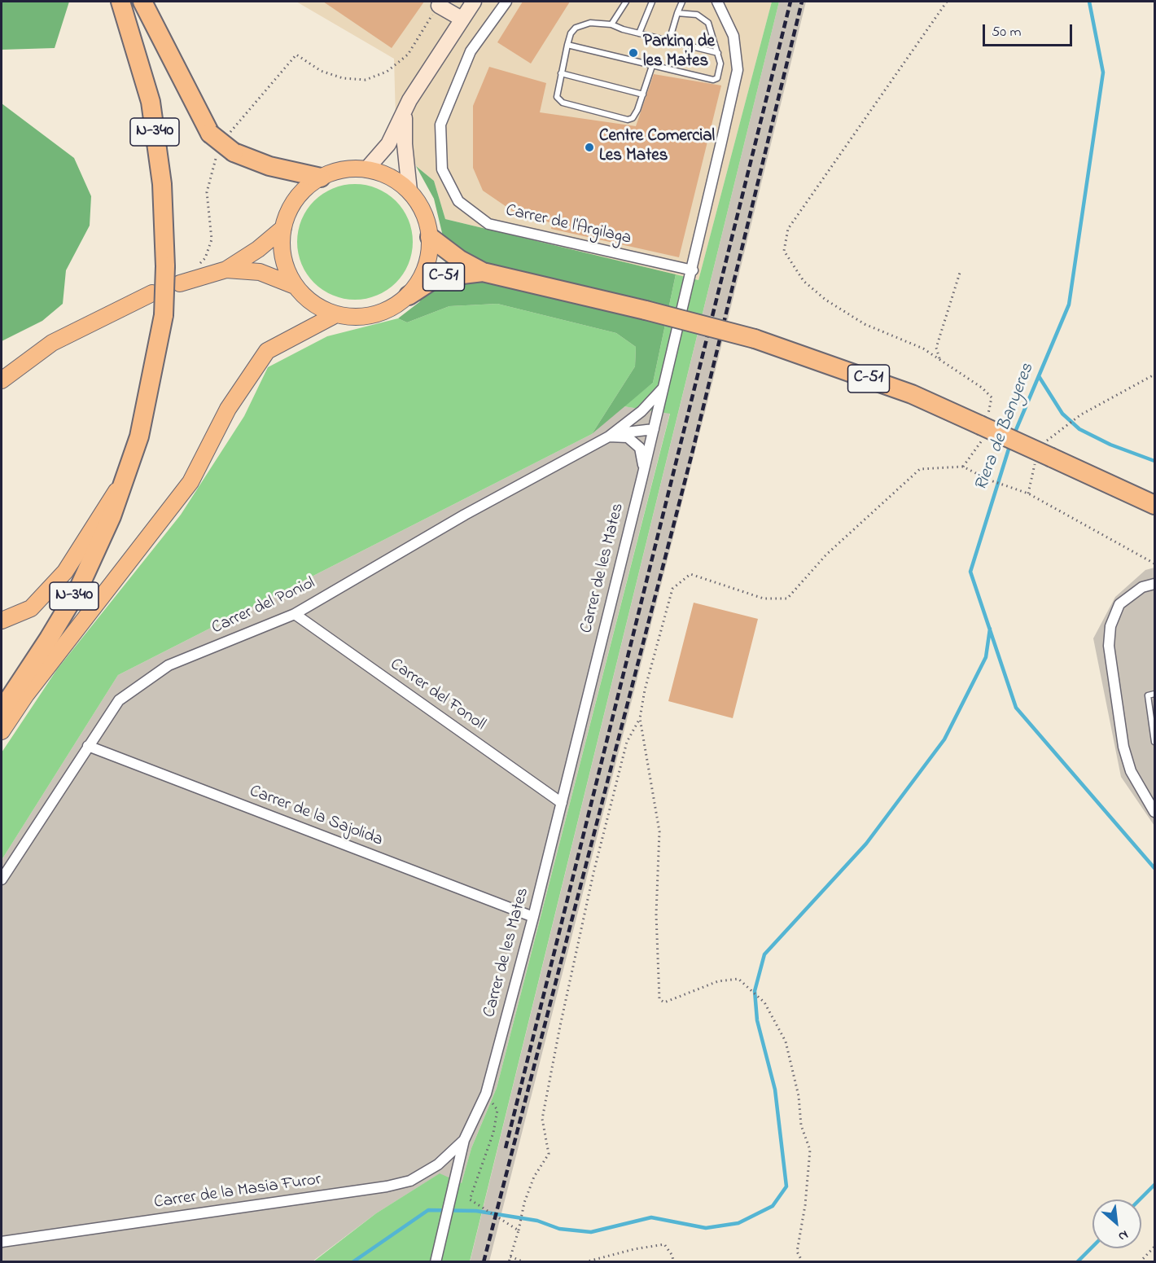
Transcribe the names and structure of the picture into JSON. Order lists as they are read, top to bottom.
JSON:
{
  "streets": {
    "highway": ["N-340", "C-51"],
    "street": [
      "Carrer de l'Argilaga",
      "Carrer de les Mates",
      "Carrer del Poniol",
      "Carrer del Fonoll",
      "Carrer de la Sajolida",
      "Carrer de la Masia Furor"
    ]
  },
  "crossings": [
    ["Carrer de l'Argilaga", "Carrer de les Mates"],
    ["Carrer de les Mates", "Carrer del Poniol"],
    ["Carrer de les Mates", "Carrer del Fonoll"],
    ["Carrer de les Mates", "Carrer de la Sajolida"],
    ["Carrer de les Mates", "Carrer de la Masia Furor"],
    ["Carrer del Poniol", "Carrer del Fonoll"],
    ["Carrer del Poniol", "Carrer de la Sajolida"]
  ],
  "water": ["Riera de Banyeres"],
  "places": ["Parking de les Mates", "Centre Comercial Les Mates"],
  "scale_bar": "50 m",
  "north": "bottom right"
}
